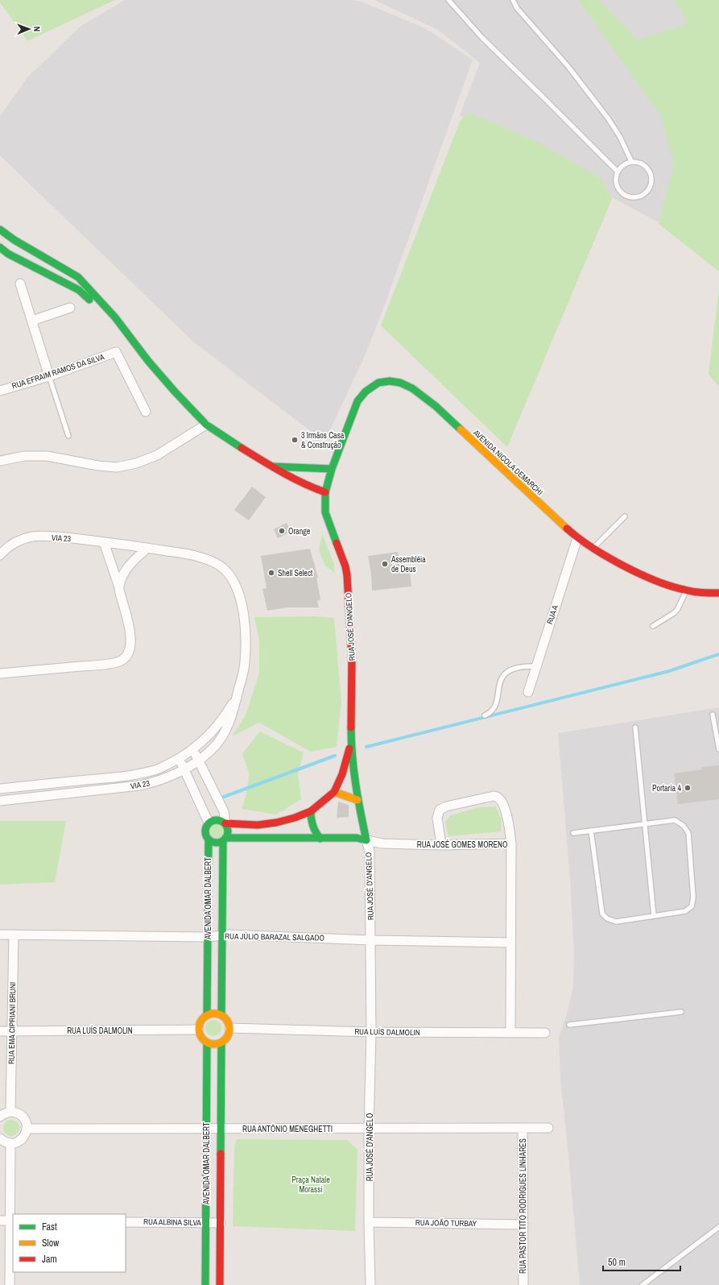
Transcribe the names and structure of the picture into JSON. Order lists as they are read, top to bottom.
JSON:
{
  "streets": {
    "street": [
      "RUA EFRAIM RAMOS DA SILVA",
      "AVENIDA NICOLA DEMARCHI",
      "VIA 23",
      "RUA A",
      "RUA JOSÉ D'ANGELO",
      "RUA JOSÉ GOMES MORENO",
      "AVENIDA OMAR DALBERT",
      "RUA JÚLIO BARAZAL SALGADO",
      "RUA EMA CIPRIANI BRUNI",
      "RUA LUÍS DALMOLIN",
      "RUA ANTÔNIO MENEGHETTI",
      "RUA PASTOR TITO RODRIGUES LINHARES",
      "RUA ALBINA SILVA",
      "RUA JOÃO TURBAY"
    ]
  },
  "crossings": [
    ["AVENIDA NICOLA DEMARCHI", "RUA A"],
    ["AVENIDA NICOLA DEMARCHI", "RUA JOSÉ D'ANGELO"],
    ["RUA JOSÉ D'ANGELO", "RUA JOSÉ GOMES MORENO"],
    ["RUA JOSÉ D'ANGELO", "RUA JÚLIO BARAZAL SALGADO"],
    ["RUA JOSÉ D'ANGELO", "RUA LUÍS DALMOLIN"],
    ["RUA JOSÉ D'ANGELO", "RUA ANTÔNIO MENEGHETTI"],
    ["RUA JOSÉ D'ANGELO", "RUA JOÃO TURBAY"],
    ["RUA JOSÉ GOMES MORENO", "AVENIDA OMAR DALBERT"],
    ["RUA JOSÉ GOMES MORENO", "RUA JÚLIO BARAZAL SALGADO"],
    ["RUA JOSÉ GOMES MORENO", "RUA LUÍS DALMOLIN"],
    ["AVENIDA OMAR DALBERT", "RUA JÚLIO BARAZAL SALGADO"],
    ["AVENIDA OMAR DALBERT", "RUA LUÍS DALMOLIN"],
    ["AVENIDA OMAR DALBERT", "RUA ANTÔNIO MENEGHETTI"],
    ["AVENIDA OMAR DALBERT", "RUA ALBINA SILVA"],
    ["RUA JÚLIO BARAZAL SALGADO", "RUA EMA CIPRIANI BRUNI"],
    ["RUA EMA CIPRIANI BRUNI", "RUA LUÍS DALMOLIN"],
    ["RUA ANTÔNIO MENEGHETTI", "RUA PASTOR TITO RODRIGUES LINHARES"],
    ["RUA PASTOR TITO RODRIGUES LINHARES", "RUA JOÃO TURBAY"]
  ],
  "parks": ["Praça Natale Morassi"],
  "places": [
    "3 Irmãos Casa & Construção",
    "Orange",
    "Assembléia de Deus",
    "Shell Select",
    "Portaria 4"
  ],
  "legend": ["Fast", "Slow", "Jam"],
  "scale_bar": "50 m",
  "north": "right"
}
